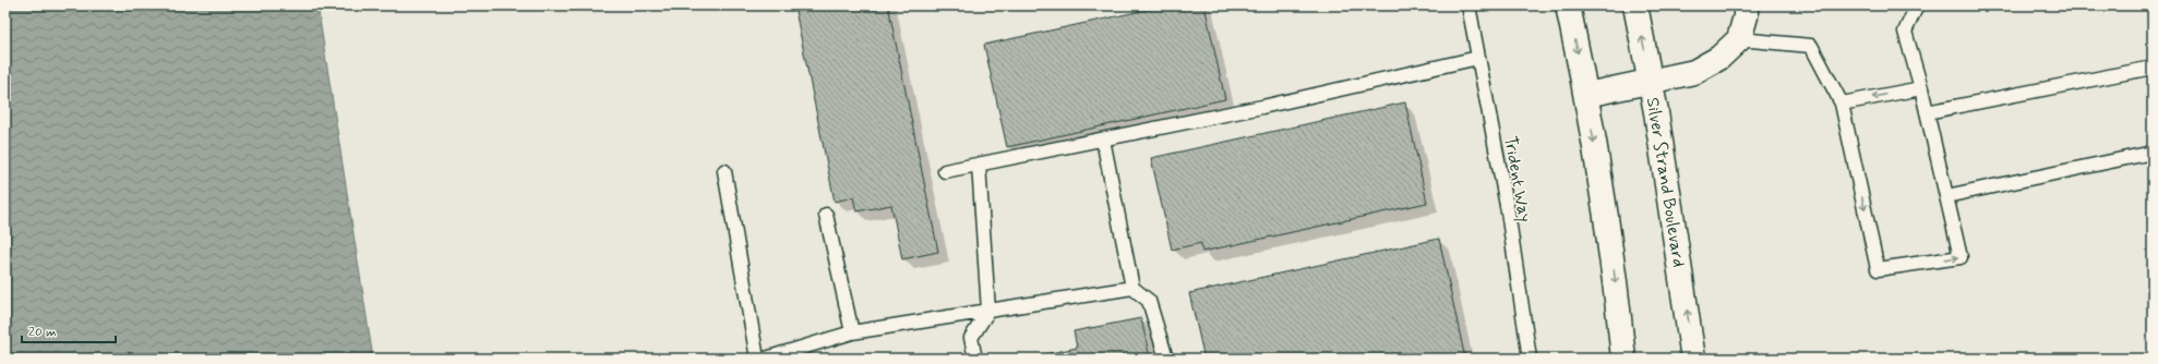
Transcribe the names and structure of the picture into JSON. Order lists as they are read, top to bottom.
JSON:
{
  "streets": {
    "main road": ["Silver Strand Boulevard"],
    "lane": ["Trident Way"]
  },
  "scale_bar": "20 m"
}
